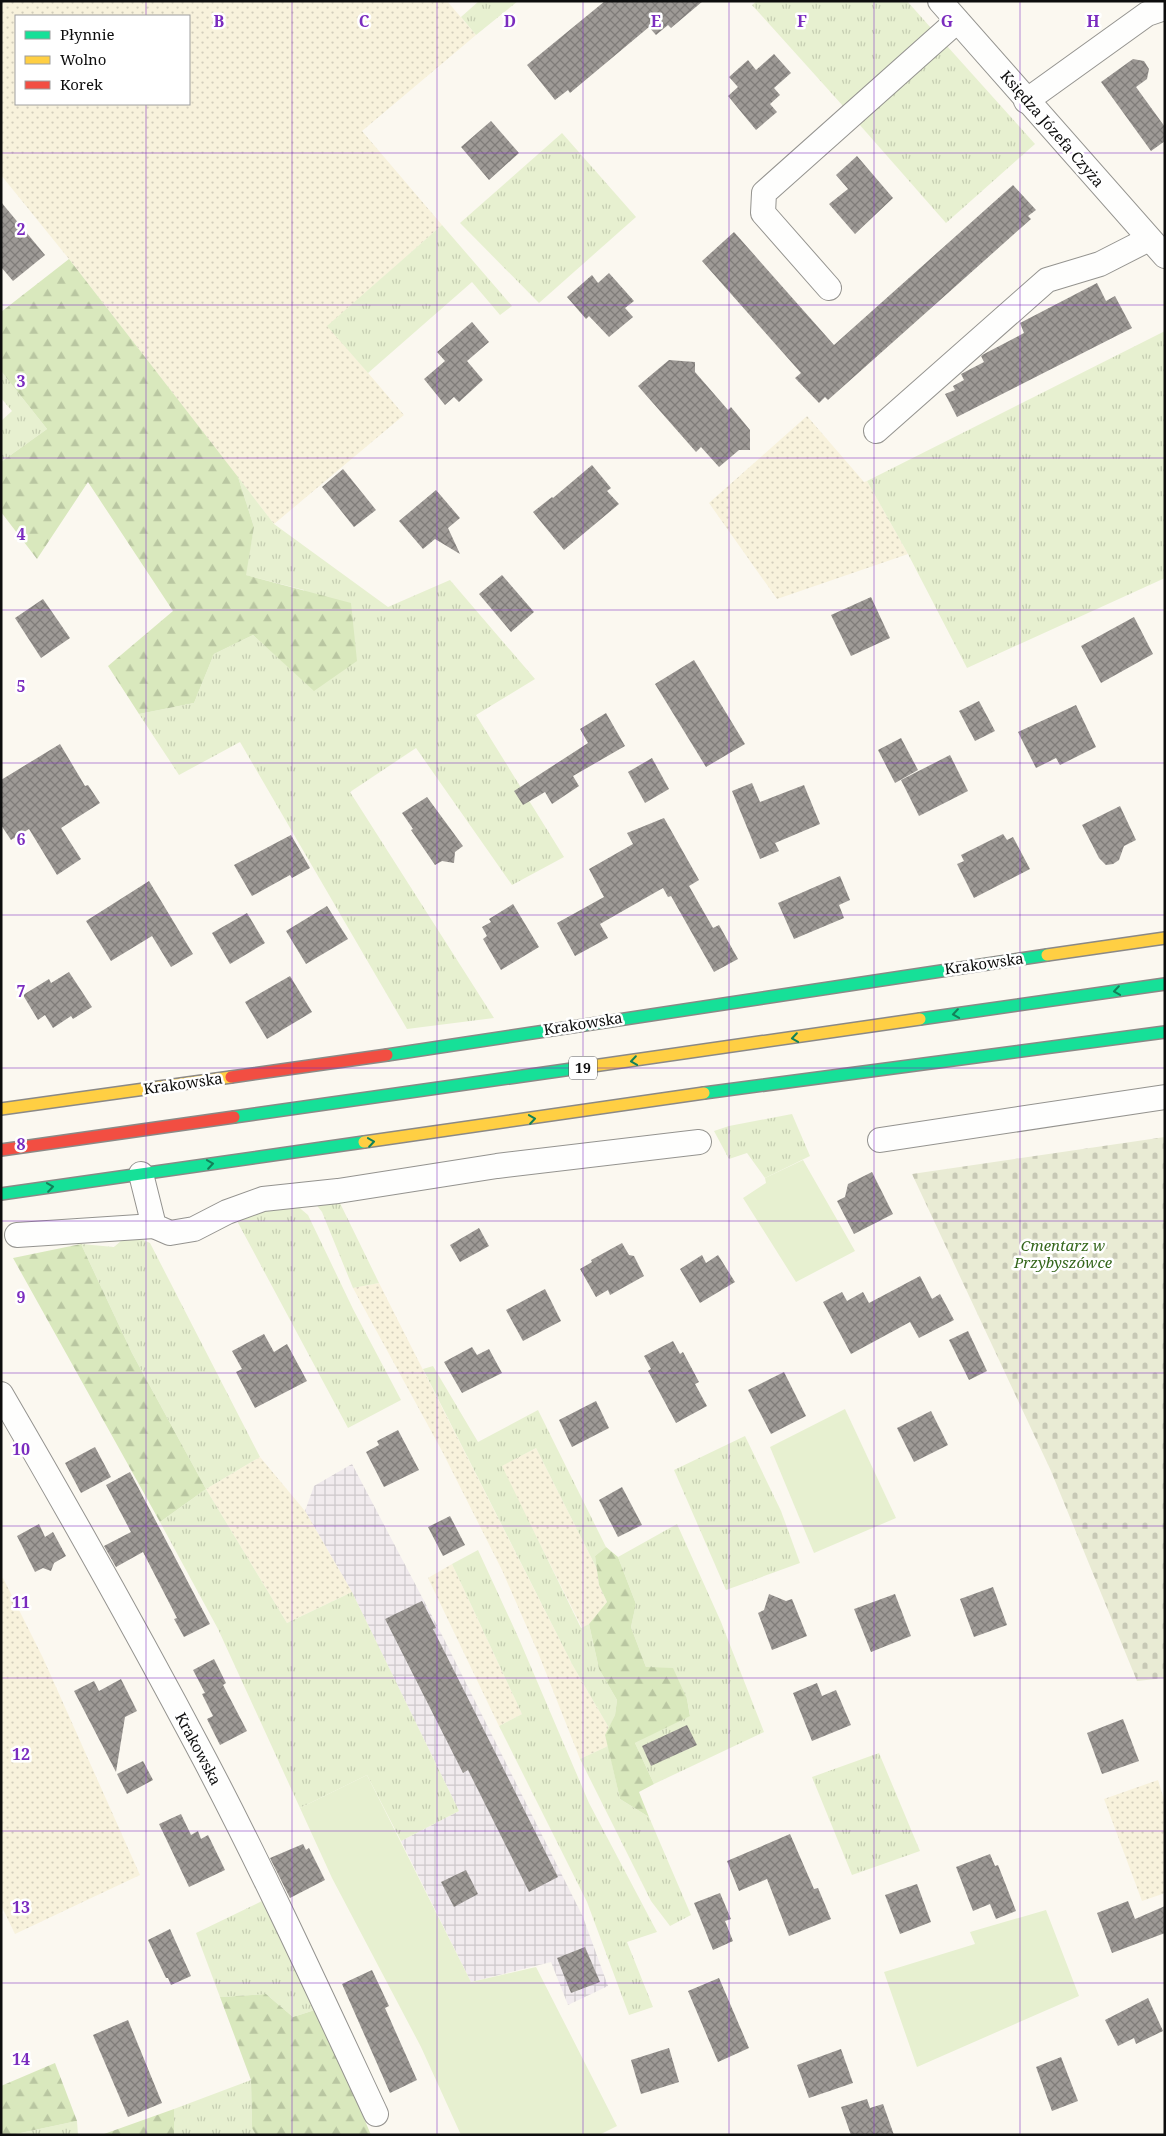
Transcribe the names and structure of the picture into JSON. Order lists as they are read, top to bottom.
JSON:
{
  "streets": {
    "main road": ["Krakowska", "19"],
    "street": ["Księdza Józefa Czyża"]
  },
  "parks": ["Cmentarz w Przybyszówce"],
  "legend": ["Płynnie", "Wolno", "Korek"],
  "grid": {
    "columns": [
      "B",
      "C",
      "D",
      "E",
      "F",
      "G",
      "H"
    ],
    "rows": [
      "2",
      "3",
      "4",
      "5",
      "6",
      "7",
      "8",
      "9",
      "10",
      "11",
      "12",
      "13",
      "14"
    ]
  }
}
